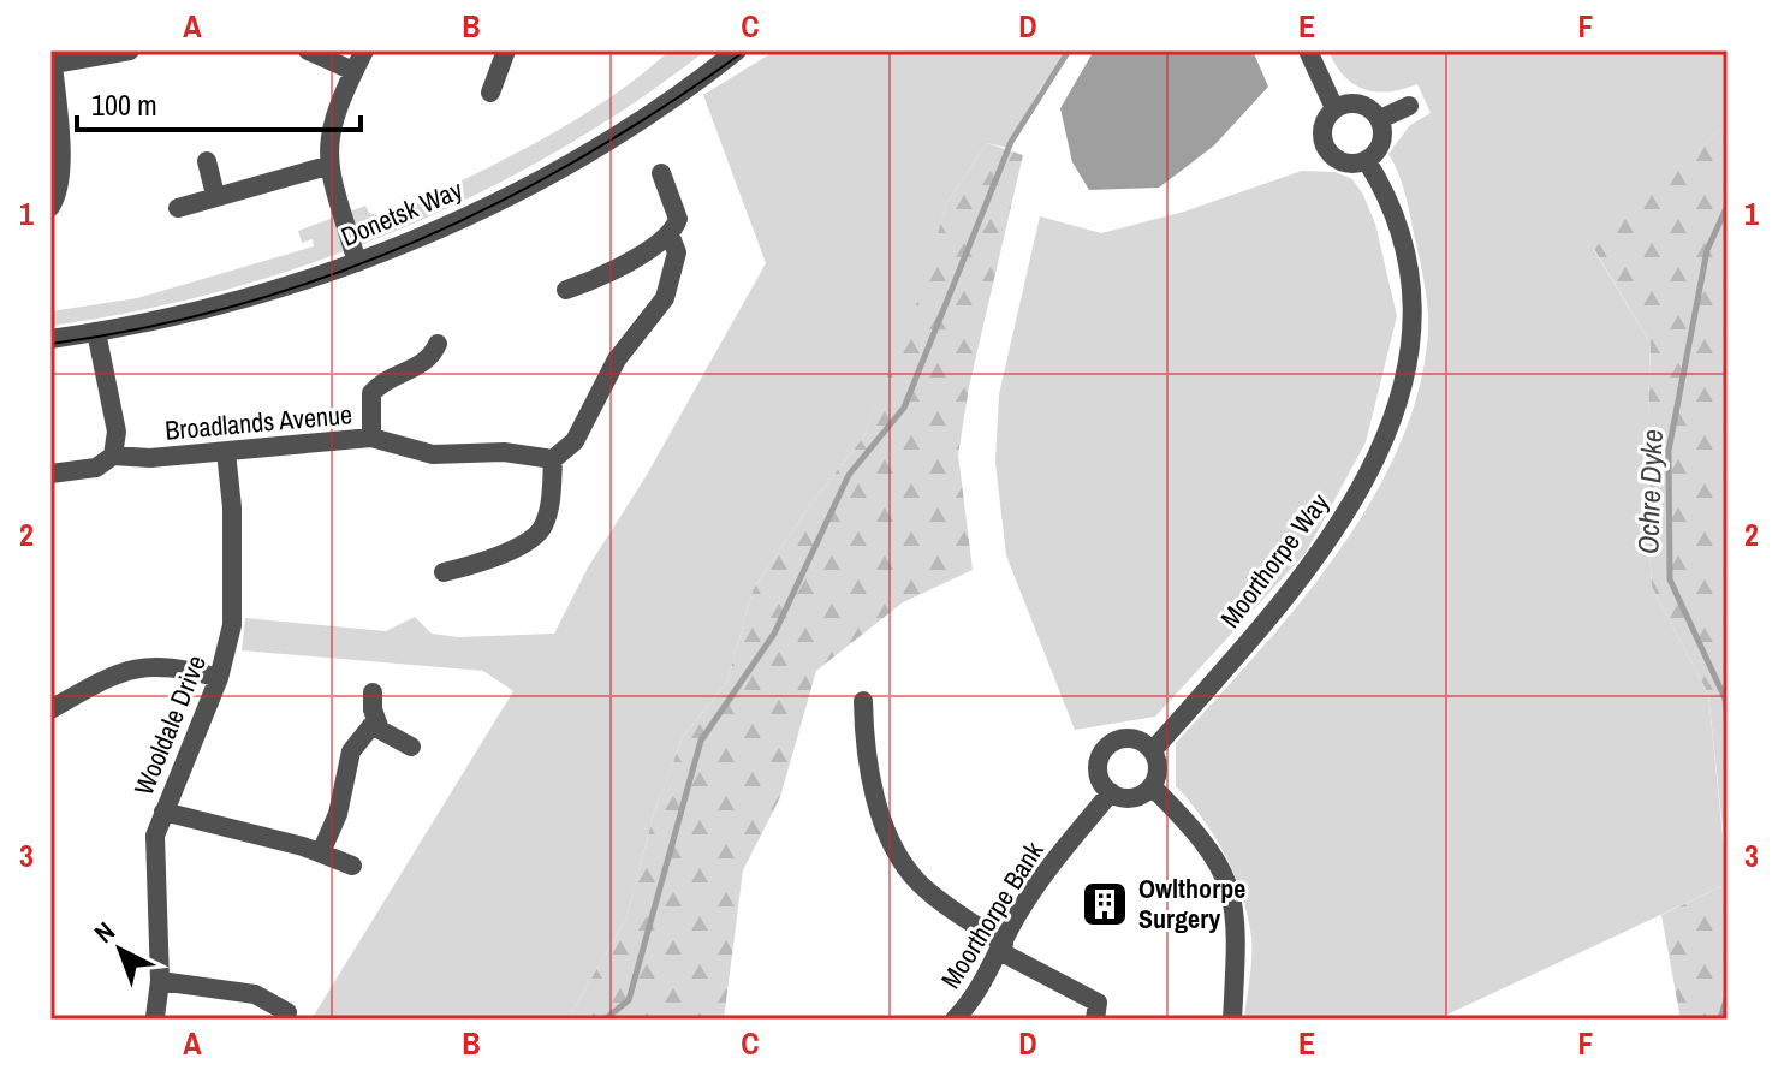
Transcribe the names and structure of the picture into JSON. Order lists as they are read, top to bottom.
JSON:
{
  "streets": {
    "street": [
      "Donetsk Way",
      "Broadlands Avenue",
      "Moorthorpe Way",
      "Wooldale Drive",
      "Moorthorpe Bank"
    ]
  },
  "crossings": [
    ["Broadlands Avenue", "Wooldale Drive"],
    ["Moorthorpe Way", "Moorthorpe Bank"]
  ],
  "water": ["Ochre Dyke"],
  "places": {
    "building": ["Owlthorpe Surgery"]
  },
  "scale_bar": "100 m",
  "north": "top left",
  "grid": {
    "columns": [
      "A",
      "B",
      "C",
      "D",
      "E",
      "F"
    ],
    "rows": ["1", "2", "3"]
  }
}
